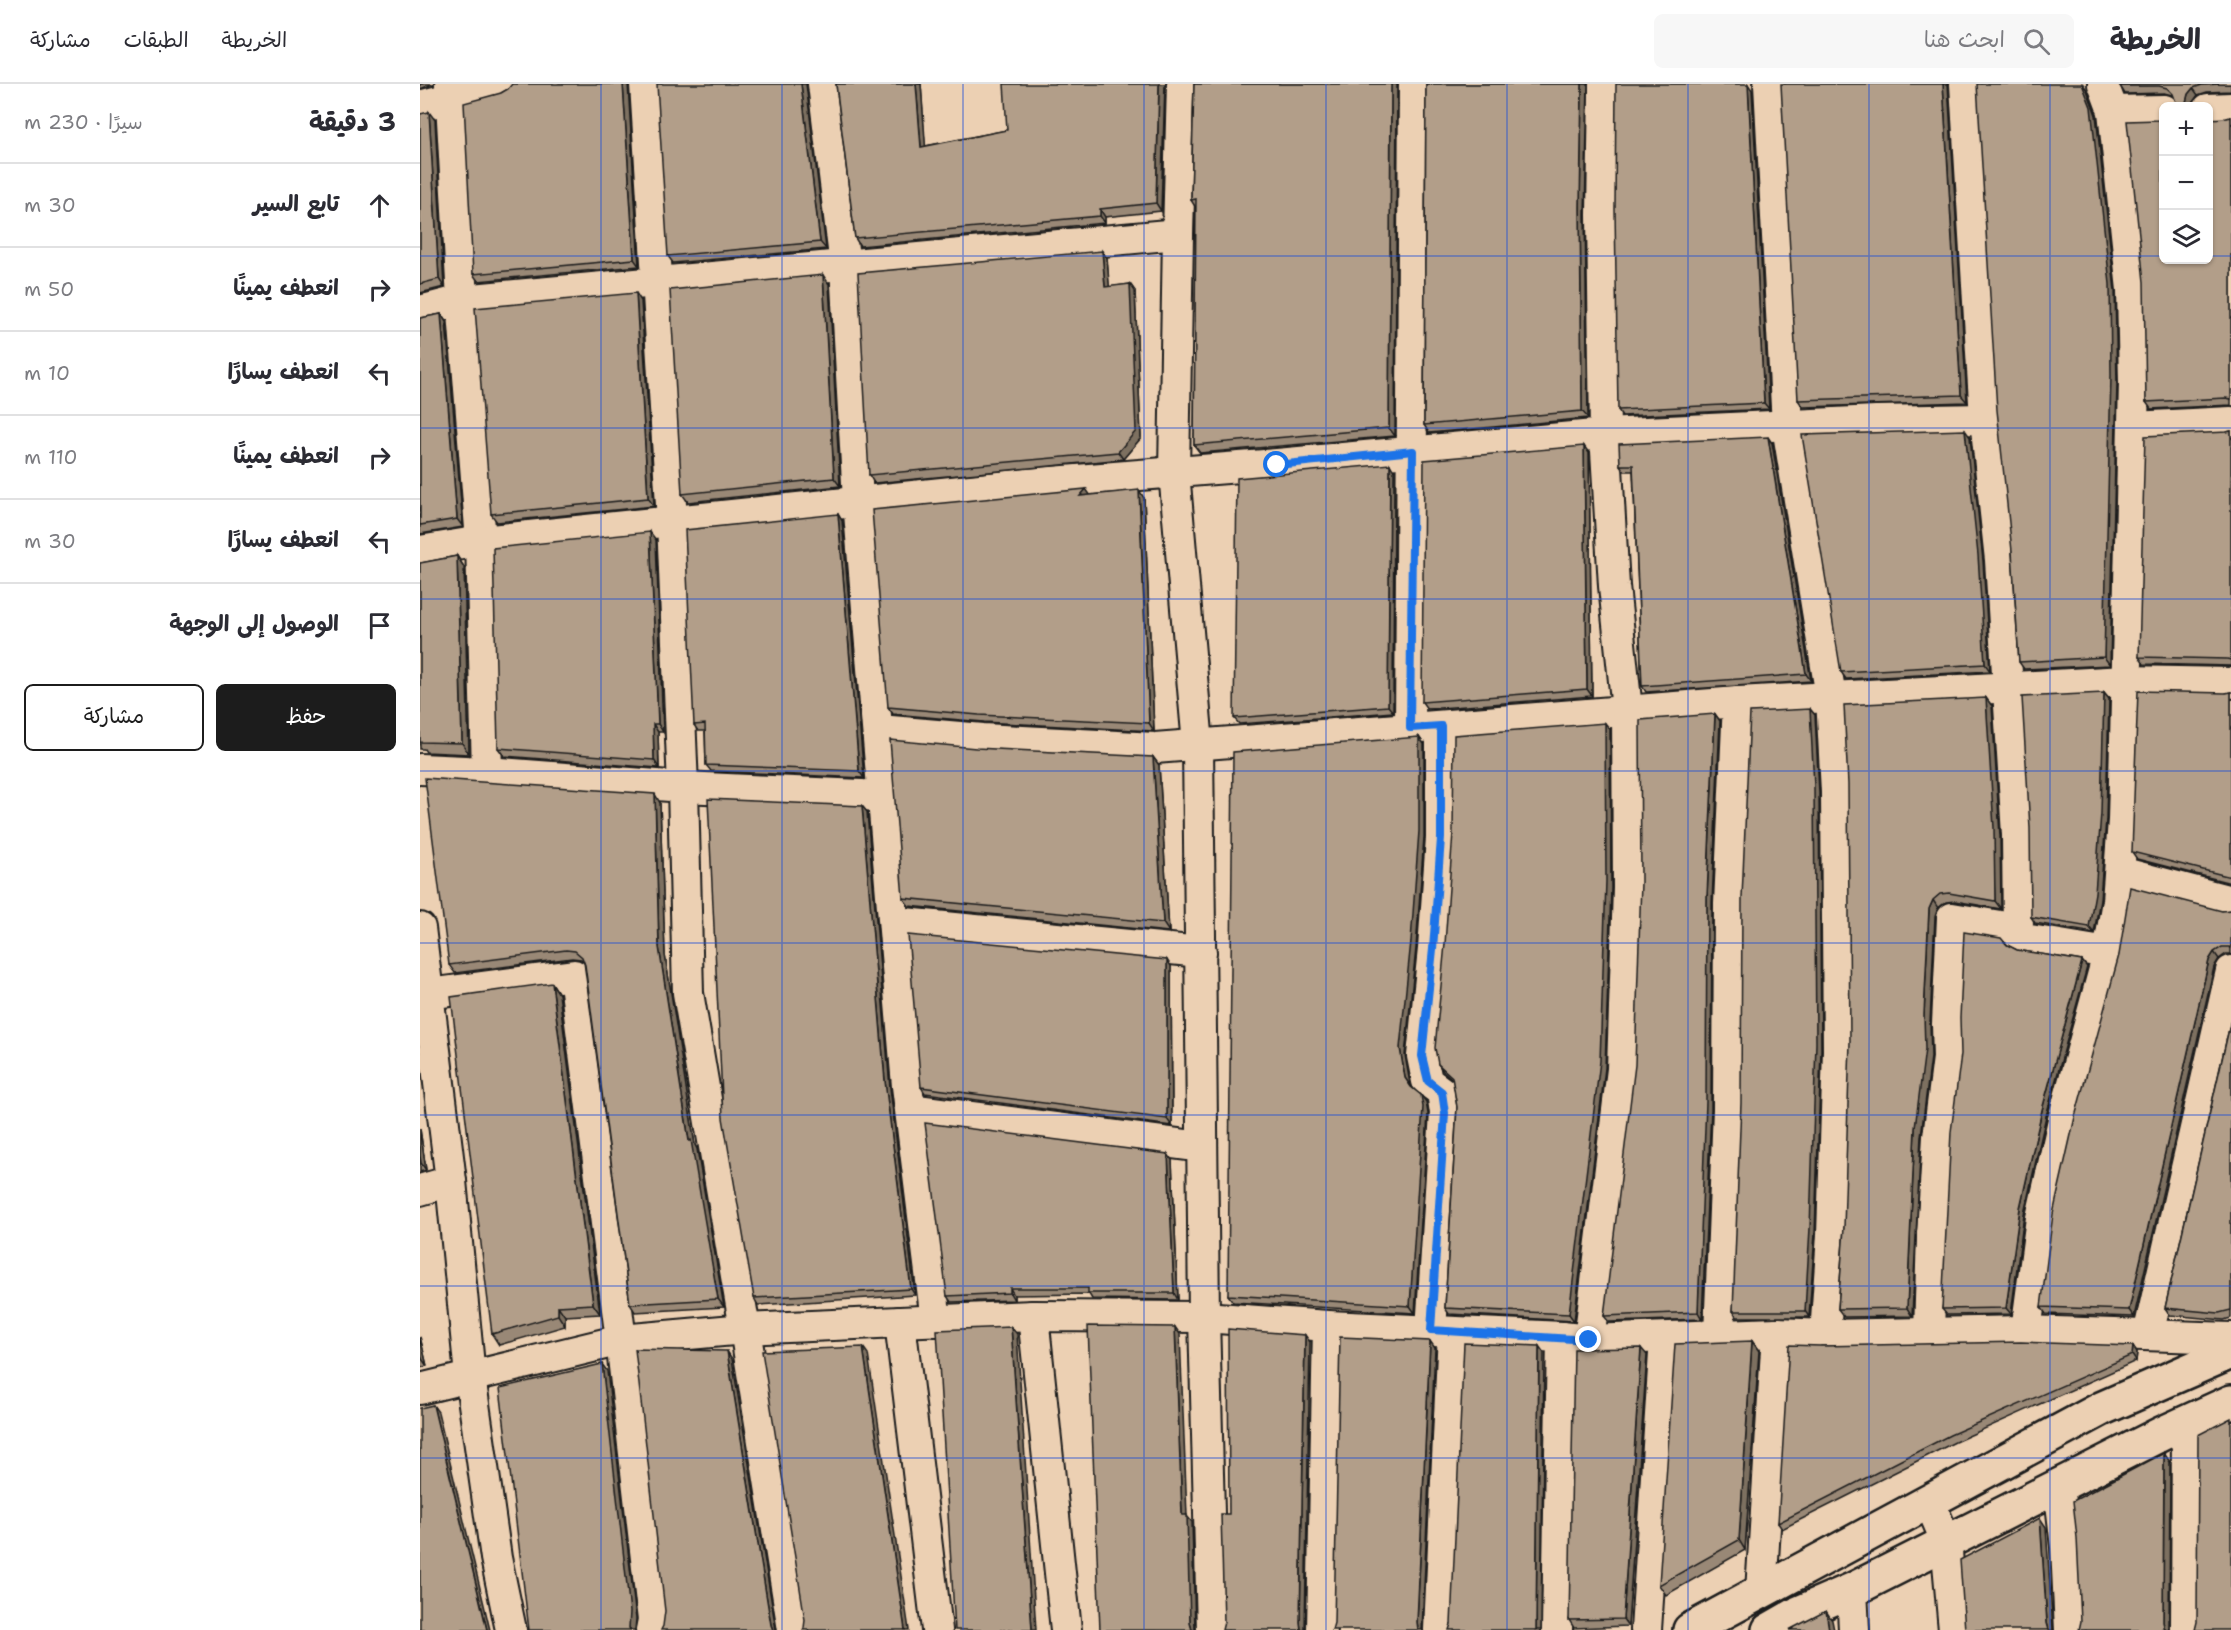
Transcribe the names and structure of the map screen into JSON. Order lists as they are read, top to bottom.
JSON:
{
  "page": {
    "header": "الخريطة",
    "search": "ابحث هنا",
    "nav": ["الخريطة", "الطبقات", "مشاركة"],
    "heading": ["3 دقيقة", "سيرًا · 230 m"],
    "map_buttons": ["+", "−"],
    "list": [
      ["تابع السير", "30 m"],
      ["انعطف يمينًا", "50 m"],
      ["انعطف يسارًا", "10 m"],
      ["انعطف يمينًا", "110 m"],
      ["انعطف يسارًا", "30 m"],
      "الوصول إلى الوجهة"
    ],
    "buttons": ["حفظ", "مشاركة"]
  }
}
